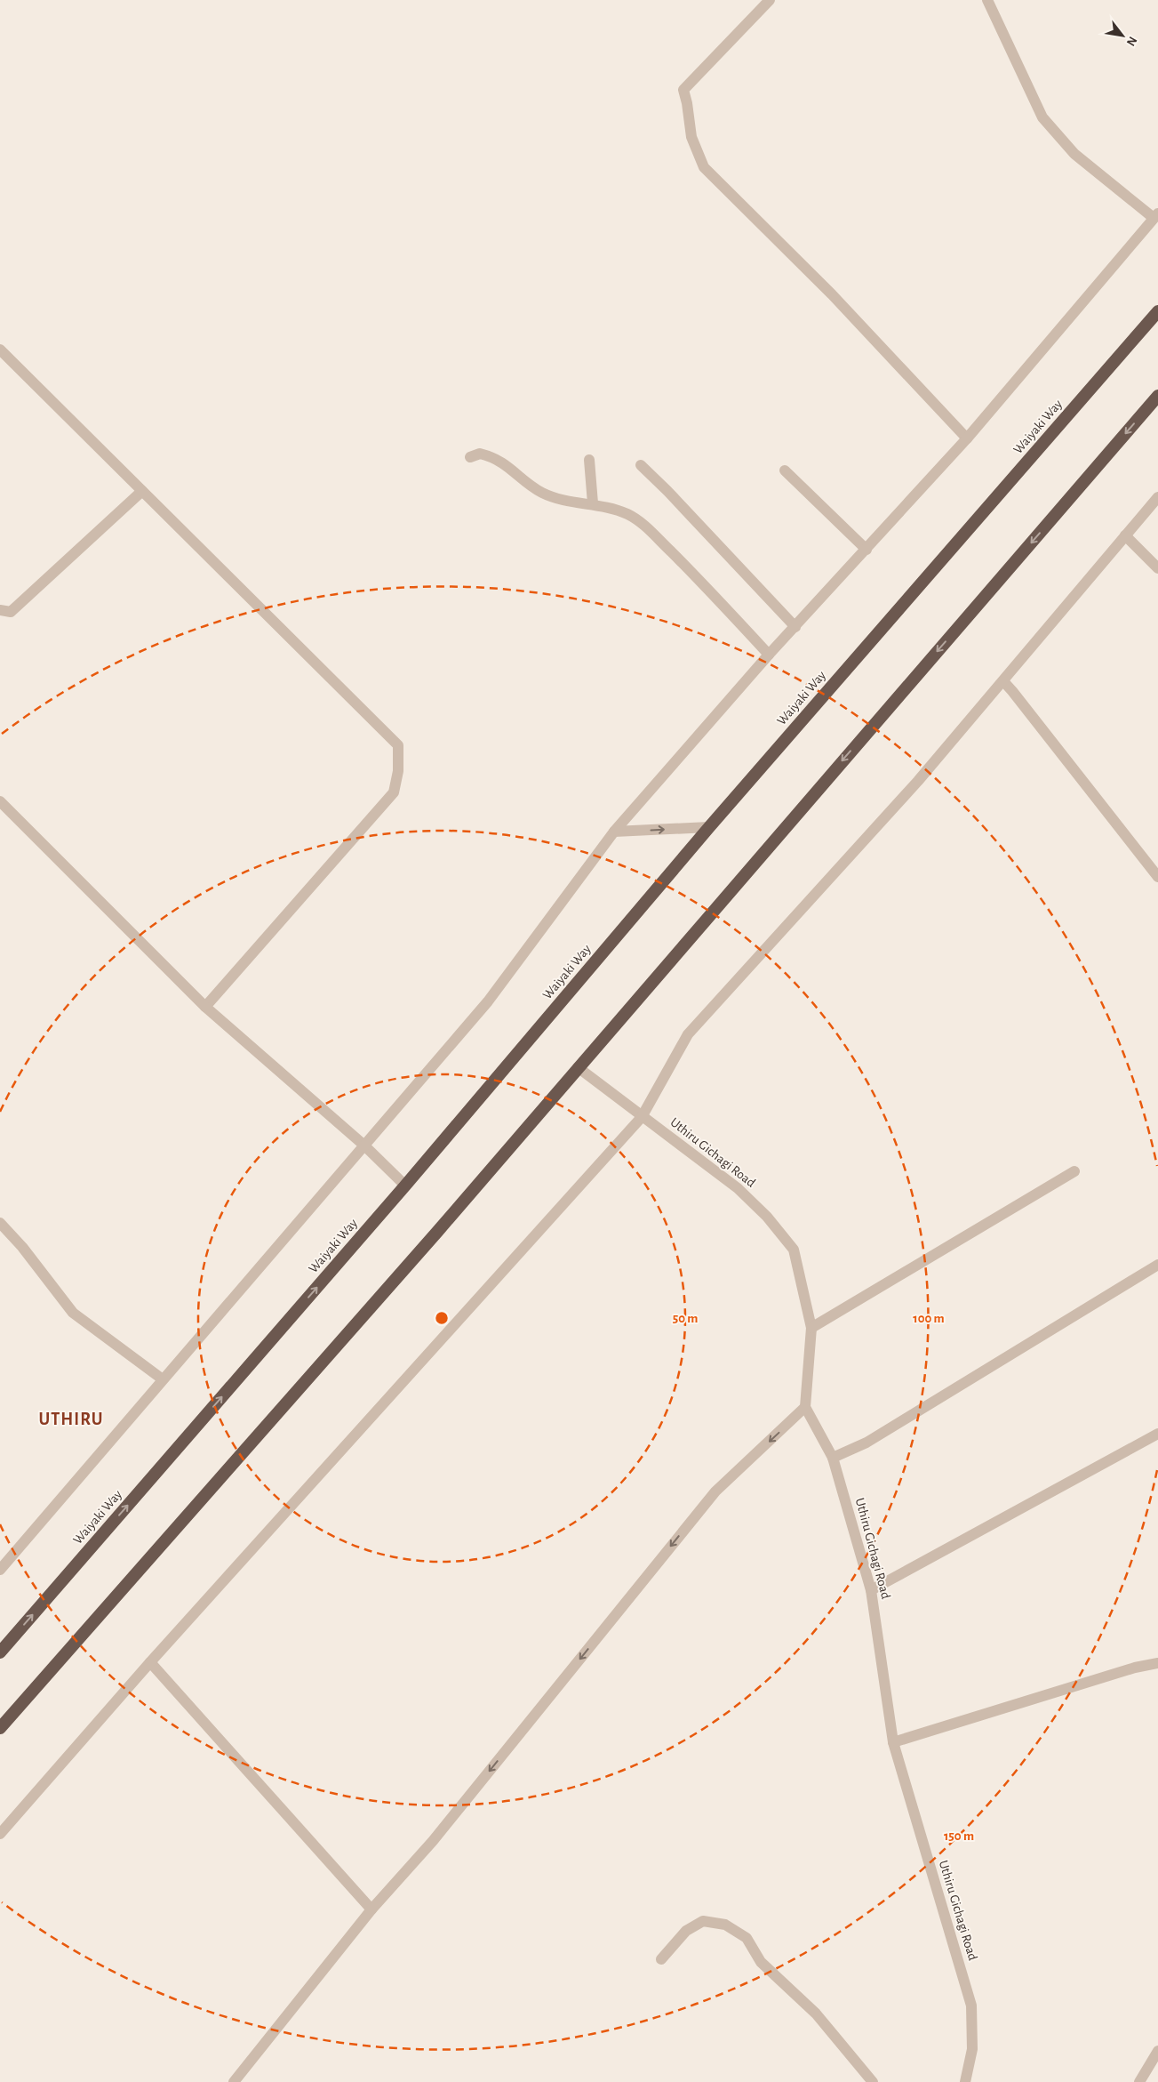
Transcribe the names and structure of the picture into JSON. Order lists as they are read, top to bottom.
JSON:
{
  "streets": {
    "highway": ["Waiyaki Way"],
    "street": ["Uthiru Gichagi Road"]
  },
  "districts": ["UTHIRU"],
  "north": "bottom right",
  "rings": ["50 m", "100 m", "150 m"]
}
